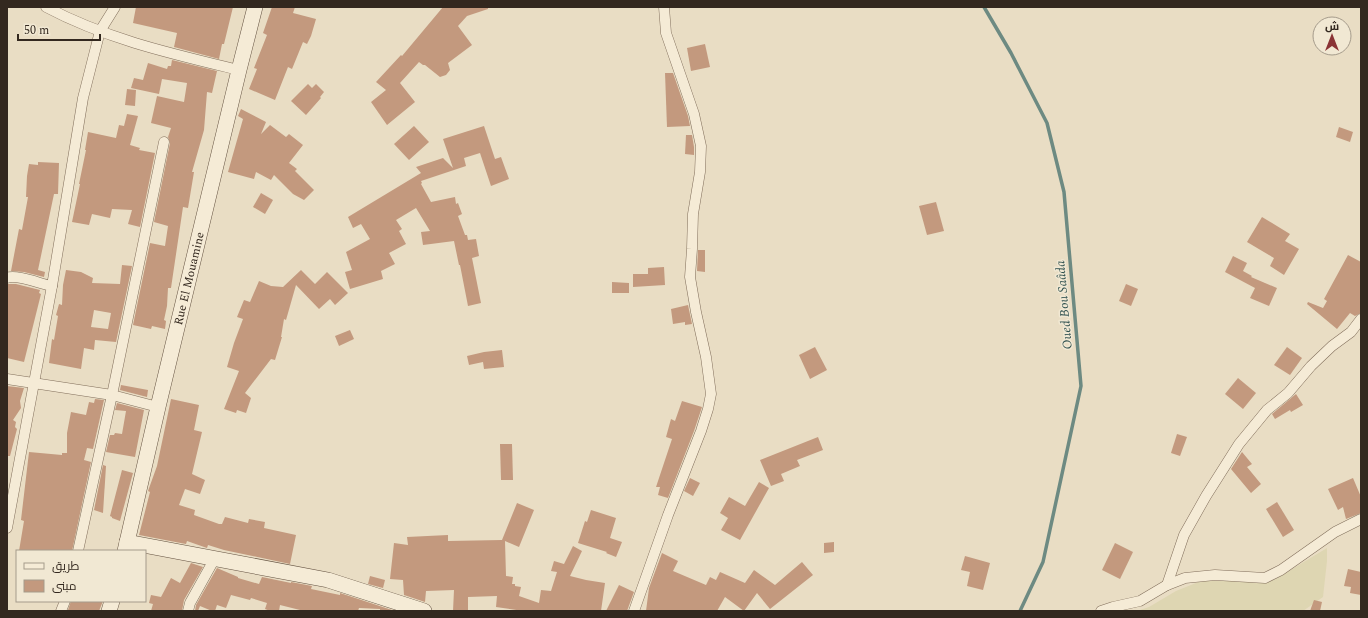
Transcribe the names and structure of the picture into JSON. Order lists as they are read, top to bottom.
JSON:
{
  "streets": {
    "main road": ["Rue El Mouamine"]
  },
  "water": ["Oued Bou Saâda"],
  "legend": ["طريق", "مبنى"],
  "scale_bar": "50 m",
  "north": "top"
}
